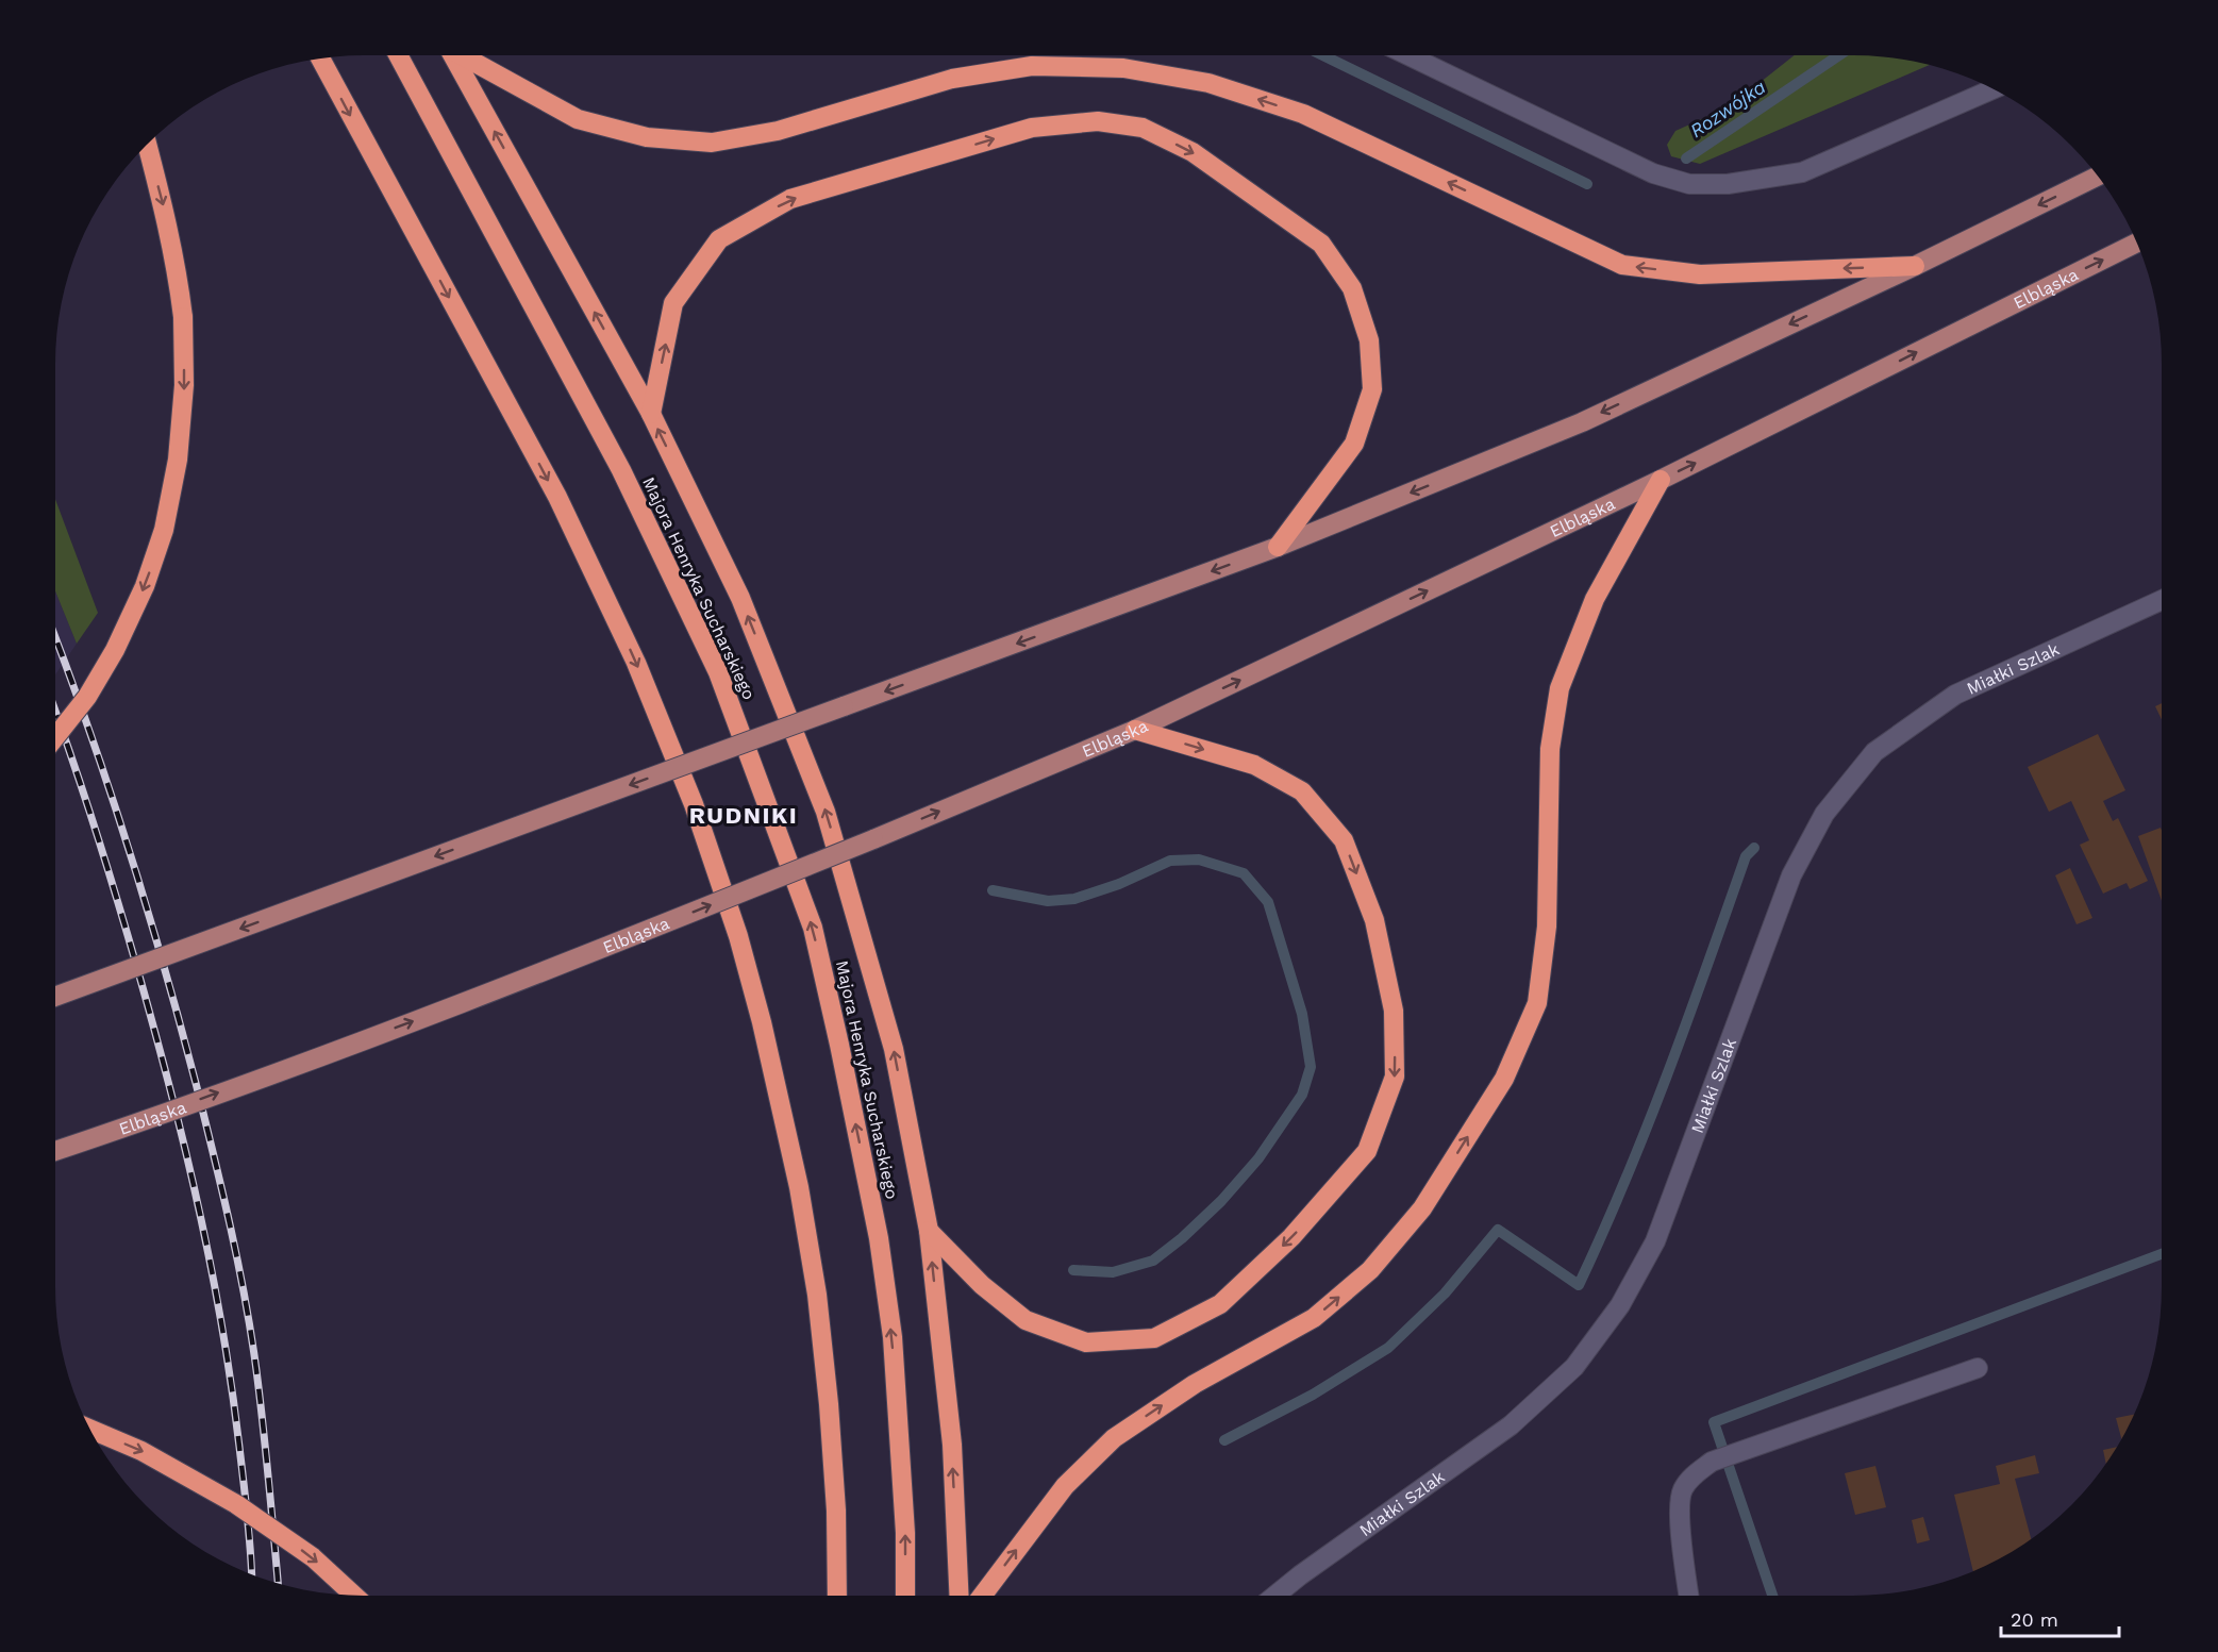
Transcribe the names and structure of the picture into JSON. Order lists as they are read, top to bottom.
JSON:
{
  "streets": {
    "highway": ["Majora Henryka Sucharskiego"],
    "main road": ["Elbląska"],
    "street": ["Miałki Szlak"]
  },
  "districts": ["RUDNIKI"],
  "water": ["Rozwójka"],
  "scale_bar": "20 m"
}
